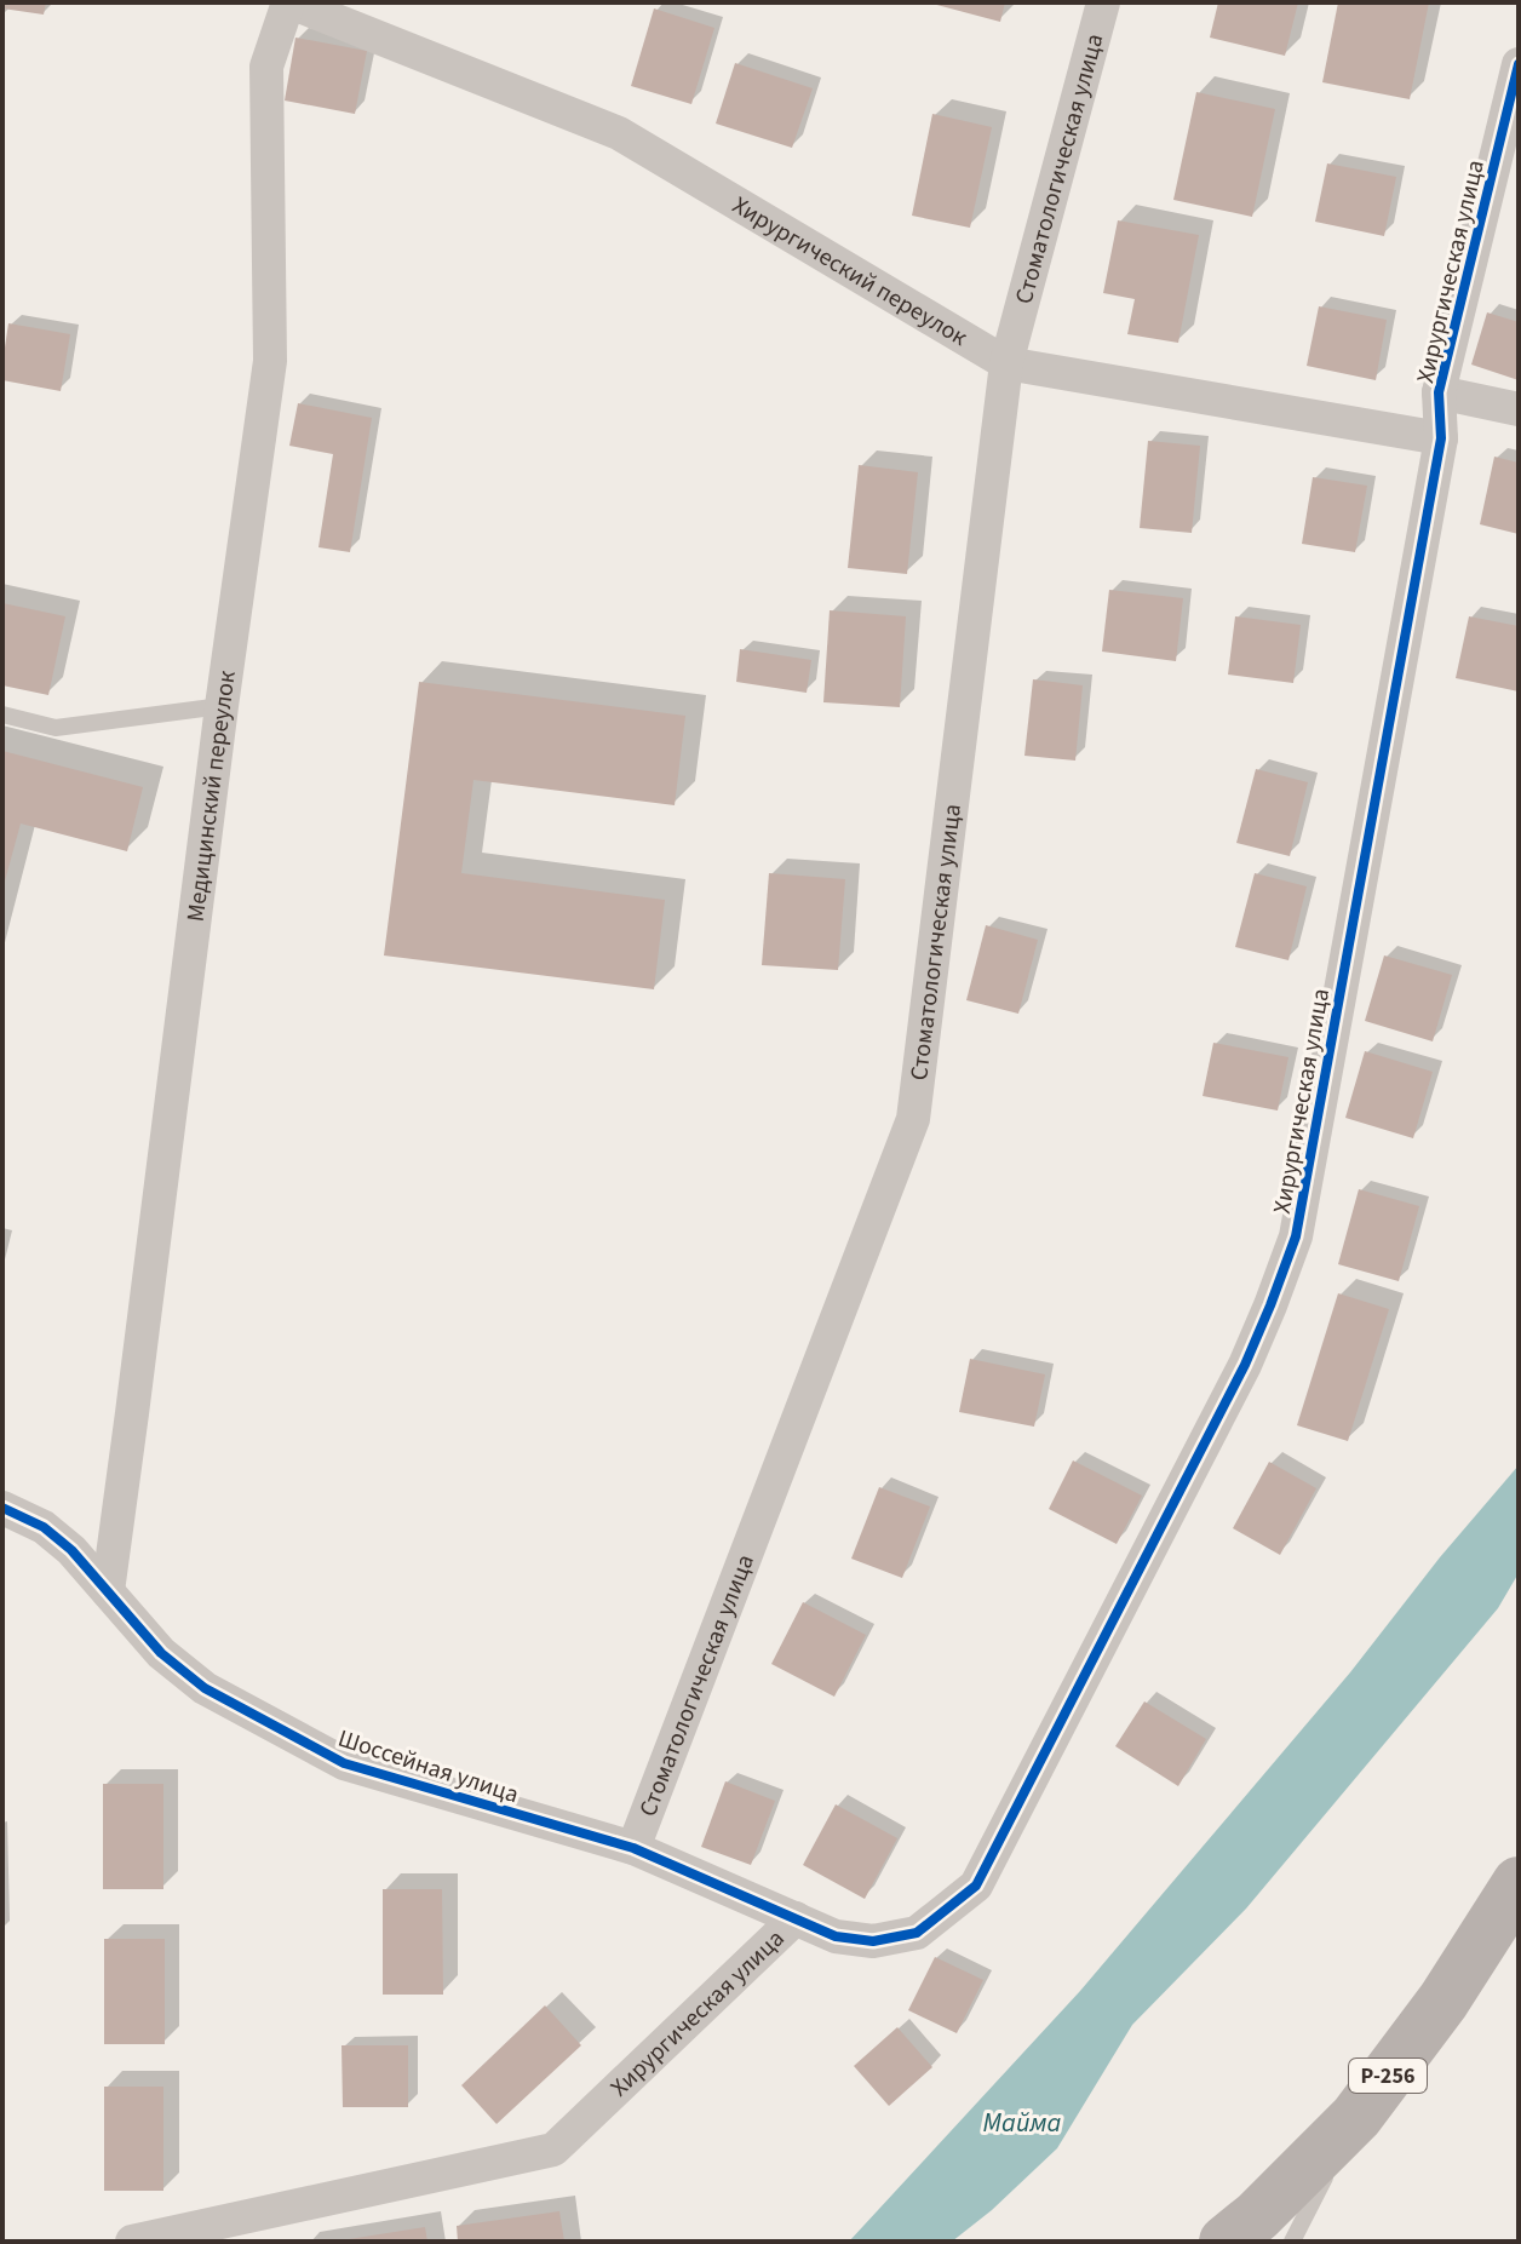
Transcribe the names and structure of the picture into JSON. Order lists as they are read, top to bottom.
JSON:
{
  "streets": {
    "main road": ["Р-256"],
    "street": [
      "Стоматологическая улица",
      "Хирургический переулок",
      "Хирургическая улица",
      "Медицинский переулок",
      "Шоссейная улица"
    ]
  },
  "crossings": [
    ["Стоматологическая улица", "Хирургический переулок"],
    ["Стоматологическая улица", "Шоссейная улица"],
    ["Хирургический переулок", "Хирургическая улица"],
    ["Хирургический переулок", "Медицинский переулок"],
    ["Хирургическая улица", "Шоссейная улица"],
    ["Медицинский переулок", "Шоссейная улица"]
  ],
  "water": ["Майма"]
}
